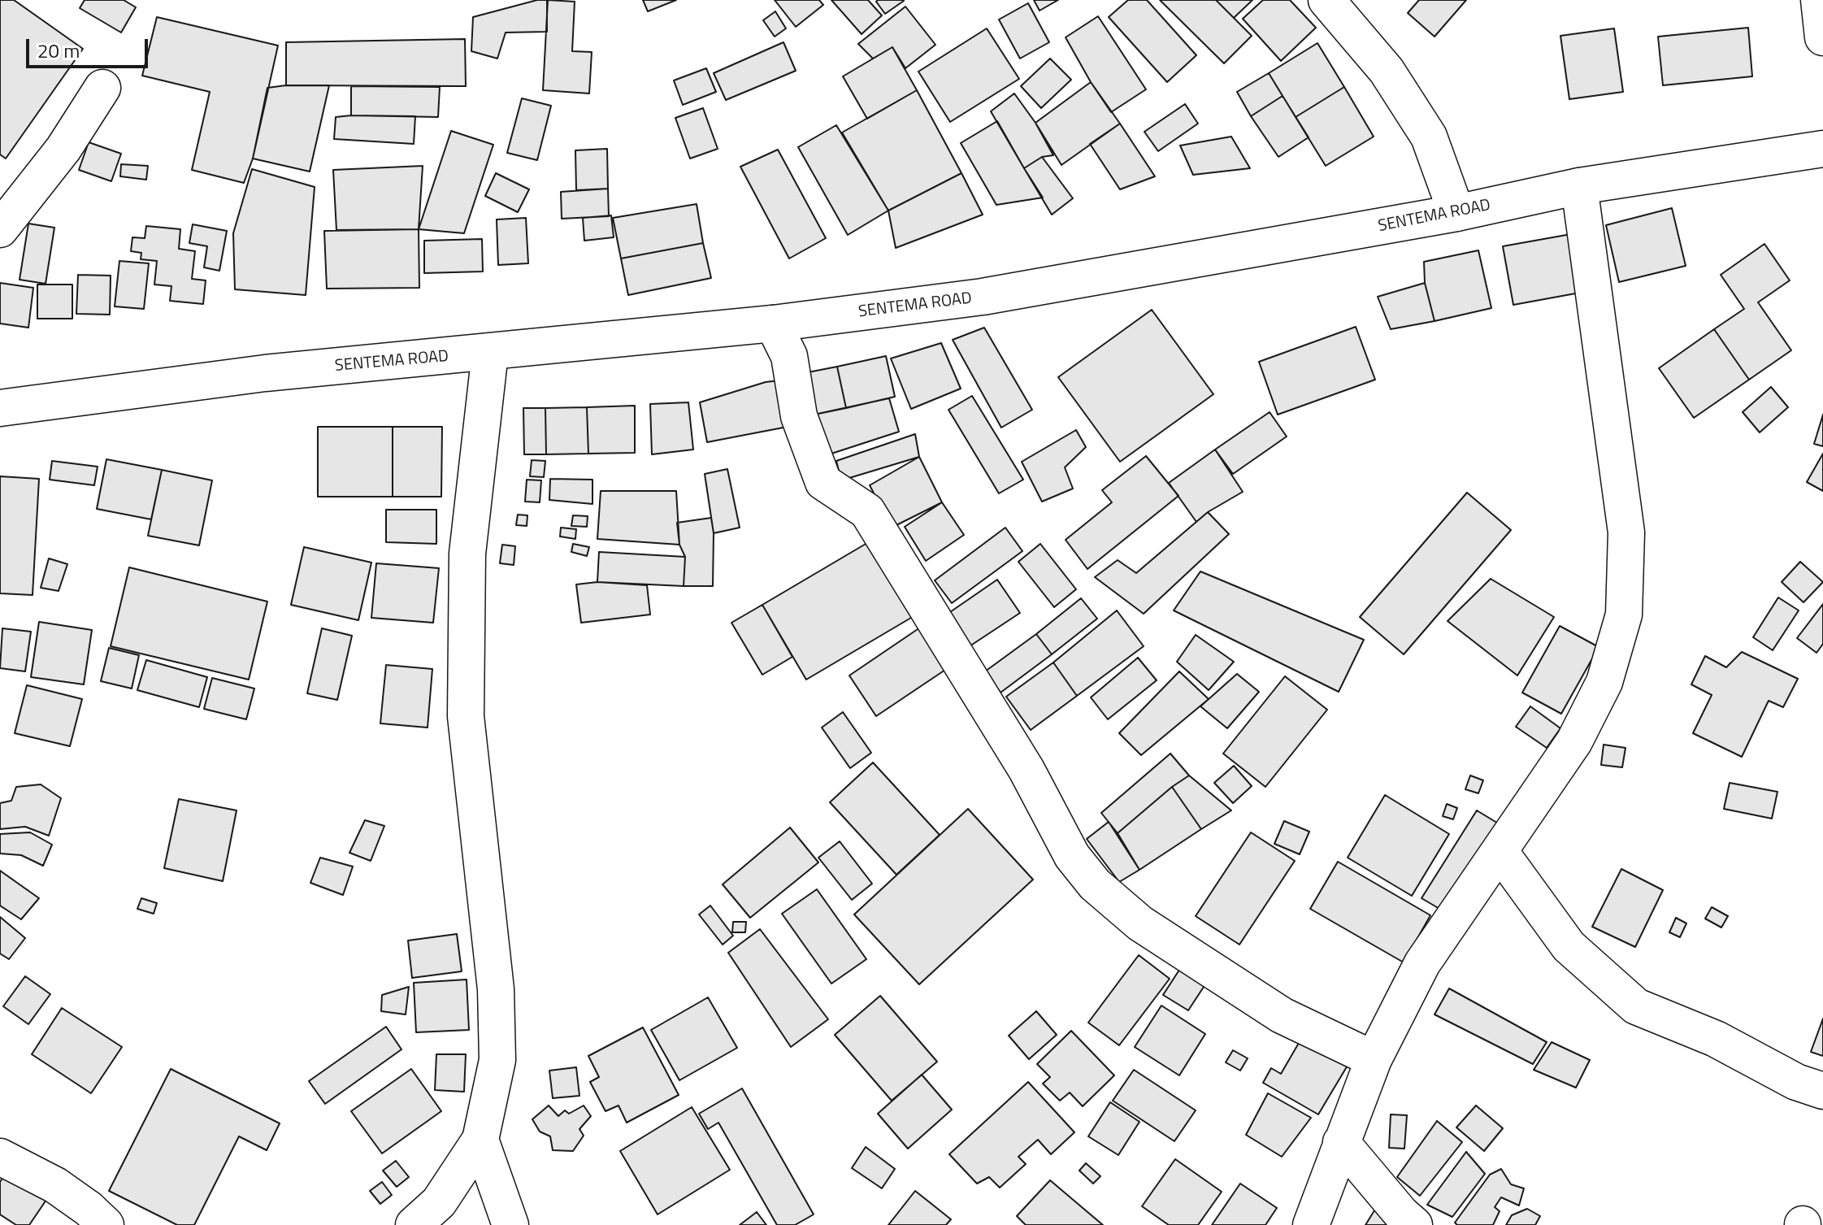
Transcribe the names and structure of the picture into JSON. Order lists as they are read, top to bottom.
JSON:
{
  "streets": {
    "street": ["SENTEMA ROAD"]
  },
  "scale_bar": "20 m"
}
